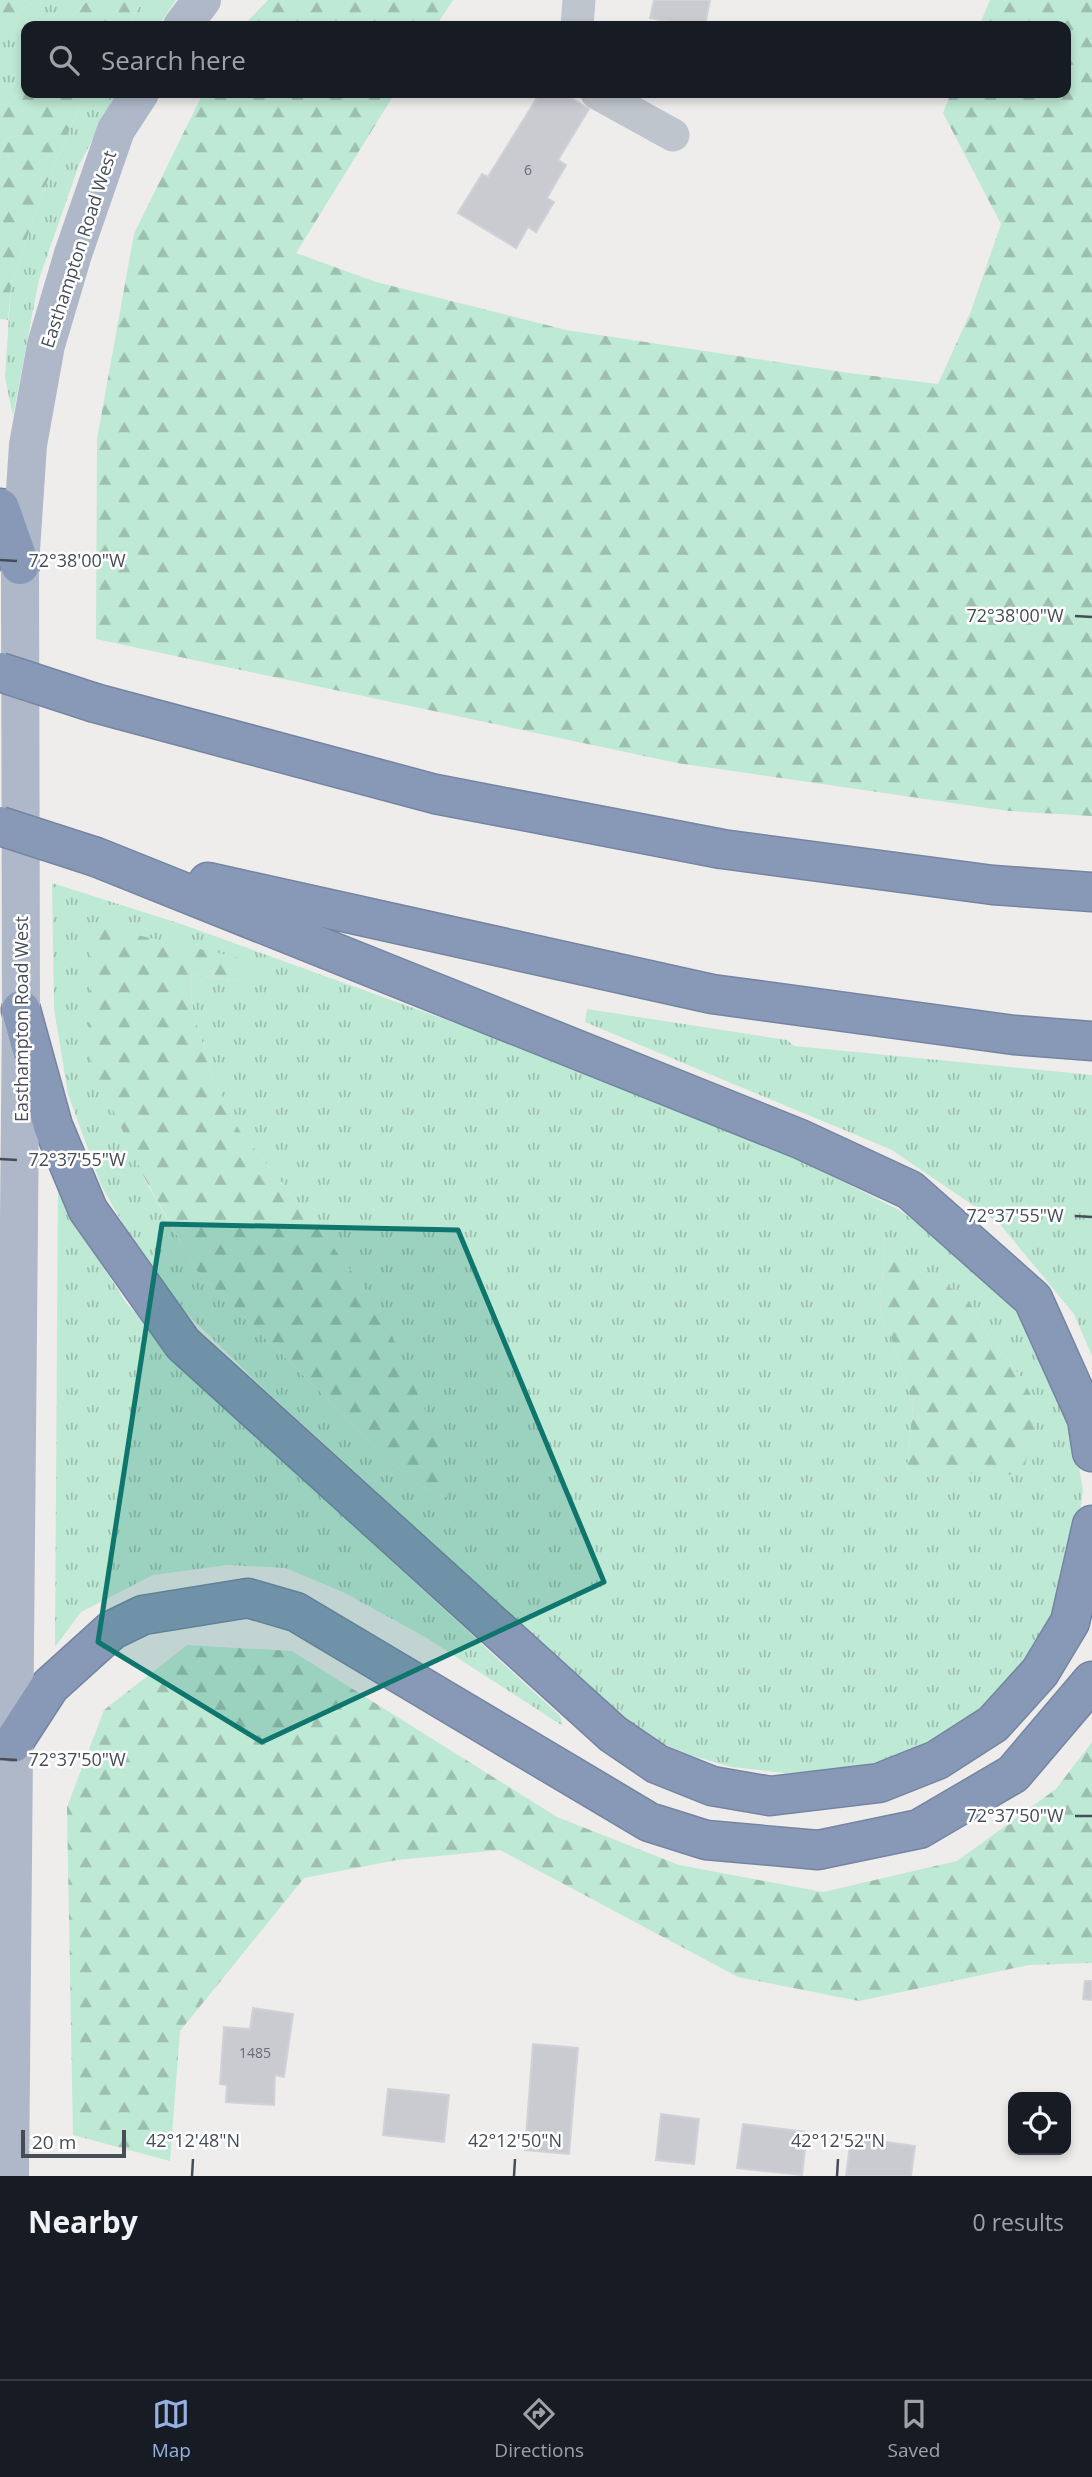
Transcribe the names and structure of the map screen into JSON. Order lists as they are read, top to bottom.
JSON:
{
  "streets": {
    "main road": ["Easthampton Road West"]
  },
  "house_numbers": ["6", "1485"],
  "scale_bar": "20 m",
  "page": {
    "search": "Search here",
    "scale": "20 m",
    "heading": ["Nearby", "0 results"],
    "nav": ["Map", "Directions", "Saved"]
  },
  "coordinates": [
    "72°38'00\"W",
    "72°37'55\"W",
    "72°37'50\"W",
    "42°12'48\"N",
    "42°12'50\"N",
    "42°12'52\"N"
  ]
}
